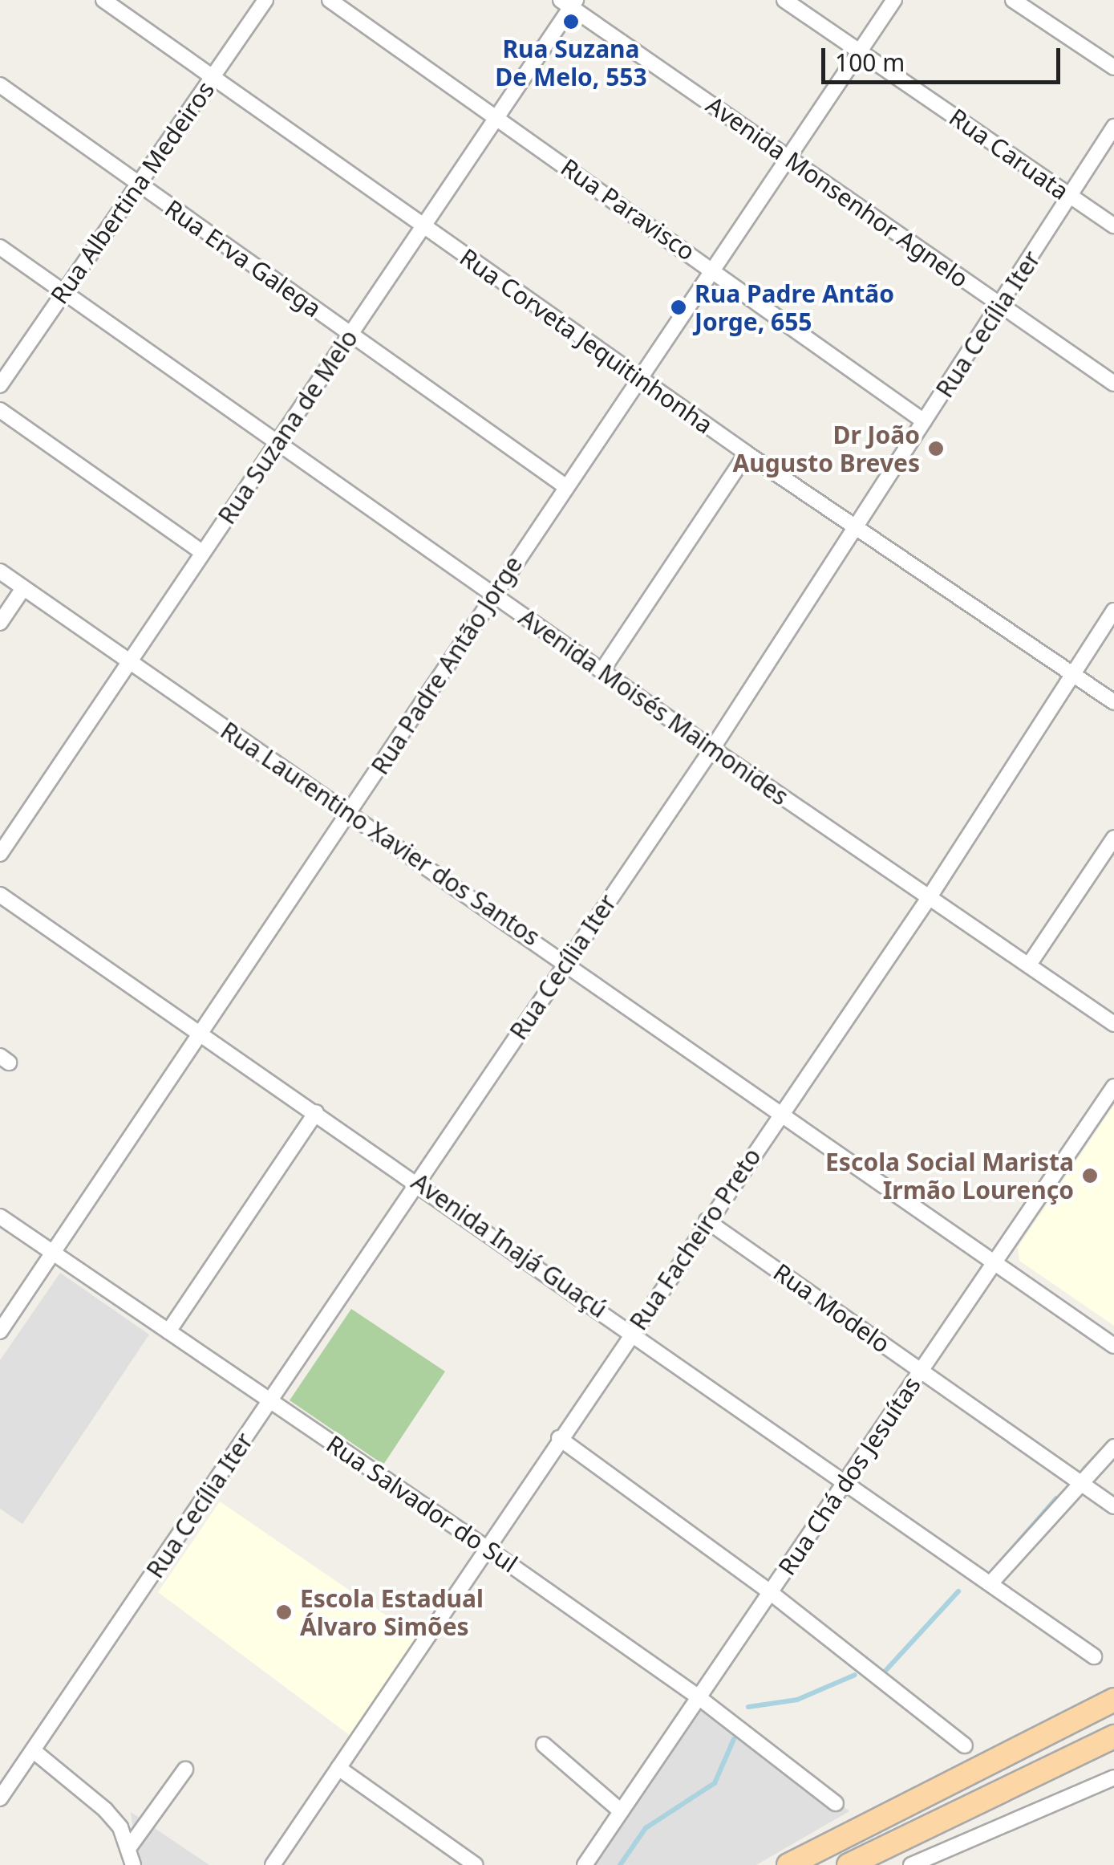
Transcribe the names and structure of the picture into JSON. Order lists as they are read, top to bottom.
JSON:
{
  "streets": {
    "street": [
      "Rua Caruata",
      "Avenida Monsenhor Agnelo",
      "Rua Albertina Medeiros",
      "Rua Paravisco",
      "Rua Erva Galega",
      "Rua Cecília Iter",
      "Rua Corveta Jequitinhonha",
      "Rua Suzana de Melo",
      "Rua Padre Antão Jorge",
      "Avenida Moisés Maimonides",
      "Rua Laurentino Xavier dos Santos",
      "Rua Facheiro Preto",
      "Avenida Inajá Guaçú",
      "Rua Modelo",
      "Rua Chá dos Jesuítas",
      "Rua Salvador do Sul"
    ]
  },
  "crossings": [
    ["Rua Caruata", "Rua Cecília Iter"],
    ["Rua Caruata", "Rua Padre Antão Jorge"],
    ["Avenida Monsenhor Agnelo", "Rua Cecília Iter"],
    ["Avenida Monsenhor Agnelo", "Rua Suzana de Melo"],
    ["Avenida Monsenhor Agnelo", "Rua Padre Antão Jorge"],
    ["Rua Albertina Medeiros", "Rua Erva Galega"],
    ["Rua Albertina Medeiros", "Rua Corveta Jequitinhonha"],
    ["Rua Albertina Medeiros", "Avenida Moisés Maimonides"],
    ["Rua Paravisco", "Rua Cecília Iter"],
    ["Rua Paravisco", "Rua Suzana de Melo"],
    ["Rua Paravisco", "Rua Padre Antão Jorge"],
    ["Rua Erva Galega", "Rua Suzana de Melo"],
    ["Rua Erva Galega", "Rua Padre Antão Jorge"],
    ["Rua Cecília Iter", "Rua Corveta Jequitinhonha"],
    ["Rua Cecília Iter", "Avenida Moisés Maimonides"],
    ["Rua Cecília Iter", "Rua Laurentino Xavier dos Santos"],
    ["Rua Cecília Iter", "Avenida Inajá Guaçú"],
    ["Rua Cecília Iter", "Rua Salvador do Sul"],
    ["Rua Corveta Jequitinhonha", "Rua Suzana de Melo"],
    ["Rua Corveta Jequitinhonha", "Rua Padre Antão Jorge"],
    ["Rua Corveta Jequitinhonha", "Rua Facheiro Preto"],
    ["Rua Suzana de Melo", "Avenida Moisés Maimonides"],
    ["Rua Suzana de Melo", "Rua Laurentino Xavier dos Santos"],
    ["Rua Padre Antão Jorge", "Avenida Moisés Maimonides"],
    ["Rua Padre Antão Jorge", "Rua Laurentino Xavier dos Santos"],
    ["Rua Padre Antão Jorge", "Avenida Inajá Guaçú"],
    ["Rua Padre Antão Jorge", "Rua Salvador do Sul"],
    ["Avenida Moisés Maimonides", "Rua Facheiro Preto"],
    ["Rua Laurentino Xavier dos Santos", "Rua Facheiro Preto"],
    ["Rua Laurentino Xavier dos Santos", "Rua Chá dos Jesuítas"],
    ["Rua Facheiro Preto", "Avenida Inajá Guaçú"],
    ["Rua Facheiro Preto", "Rua Modelo"],
    ["Rua Facheiro Preto", "Rua Salvador do Sul"],
    ["Avenida Inajá Guaçú", "Rua Chá dos Jesuítas"],
    ["Rua Modelo", "Rua Chá dos Jesuítas"],
    ["Rua Chá dos Jesuítas", "Rua Salvador do Sul"]
  ],
  "places": [
    "Rua Suzana De Melo, 553",
    "Rua Padre Antão Jorge, 655",
    "Dr João Augusto Breves",
    "Escola Social Marista Irmão Lourenço",
    "Escola Estadual Álvaro Simões"
  ],
  "scale_bar": "100 m"
}
